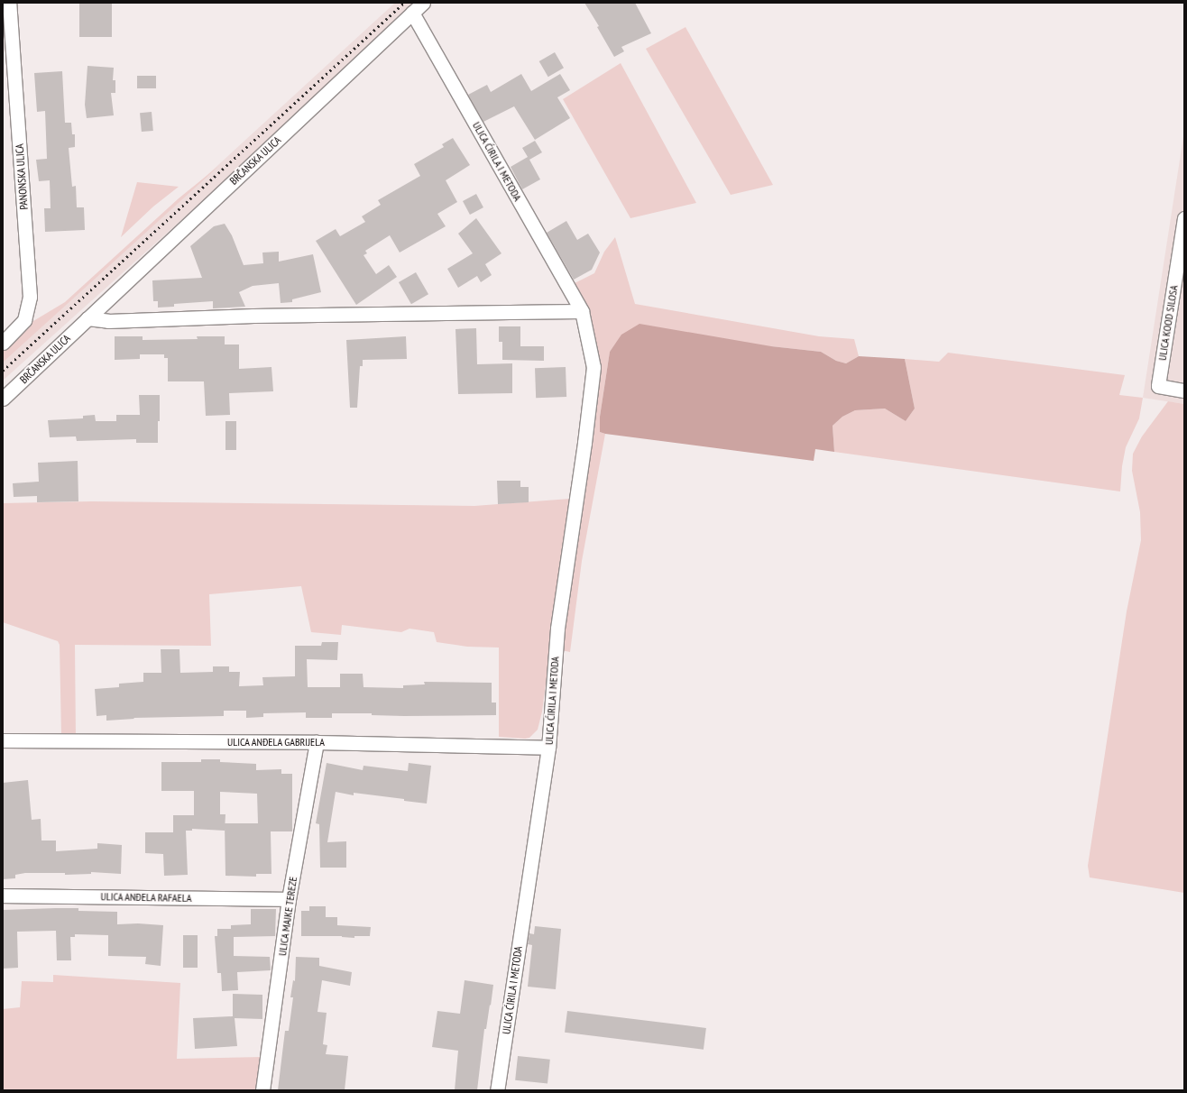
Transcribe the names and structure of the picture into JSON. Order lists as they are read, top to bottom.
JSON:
{
  "streets": {
    "street": [
      "BRČANSKA ULICA",
      "ULICA ĆIRILA I METODA",
      "PANONSKA ULICA",
      "ULICA KOOD SILOSA",
      "ULICA ANĐELA GABRIJELA",
      "ULICA ANĐELA RAFAELA",
      "ULICA MAJKE TEREZE"
    ]
  },
  "crossings": [
    ["BRČANSKA ULICA", "ULICA ĆIRILA I METODA"],
    ["ULICA ĆIRILA I METODA", "ULICA ANĐELA GABRIJELA"],
    ["ULICA ANĐELA GABRIJELA", "ULICA MAJKE TEREZE"],
    ["ULICA ANĐELA RAFAELA", "ULICA MAJKE TEREZE"]
  ]
}
